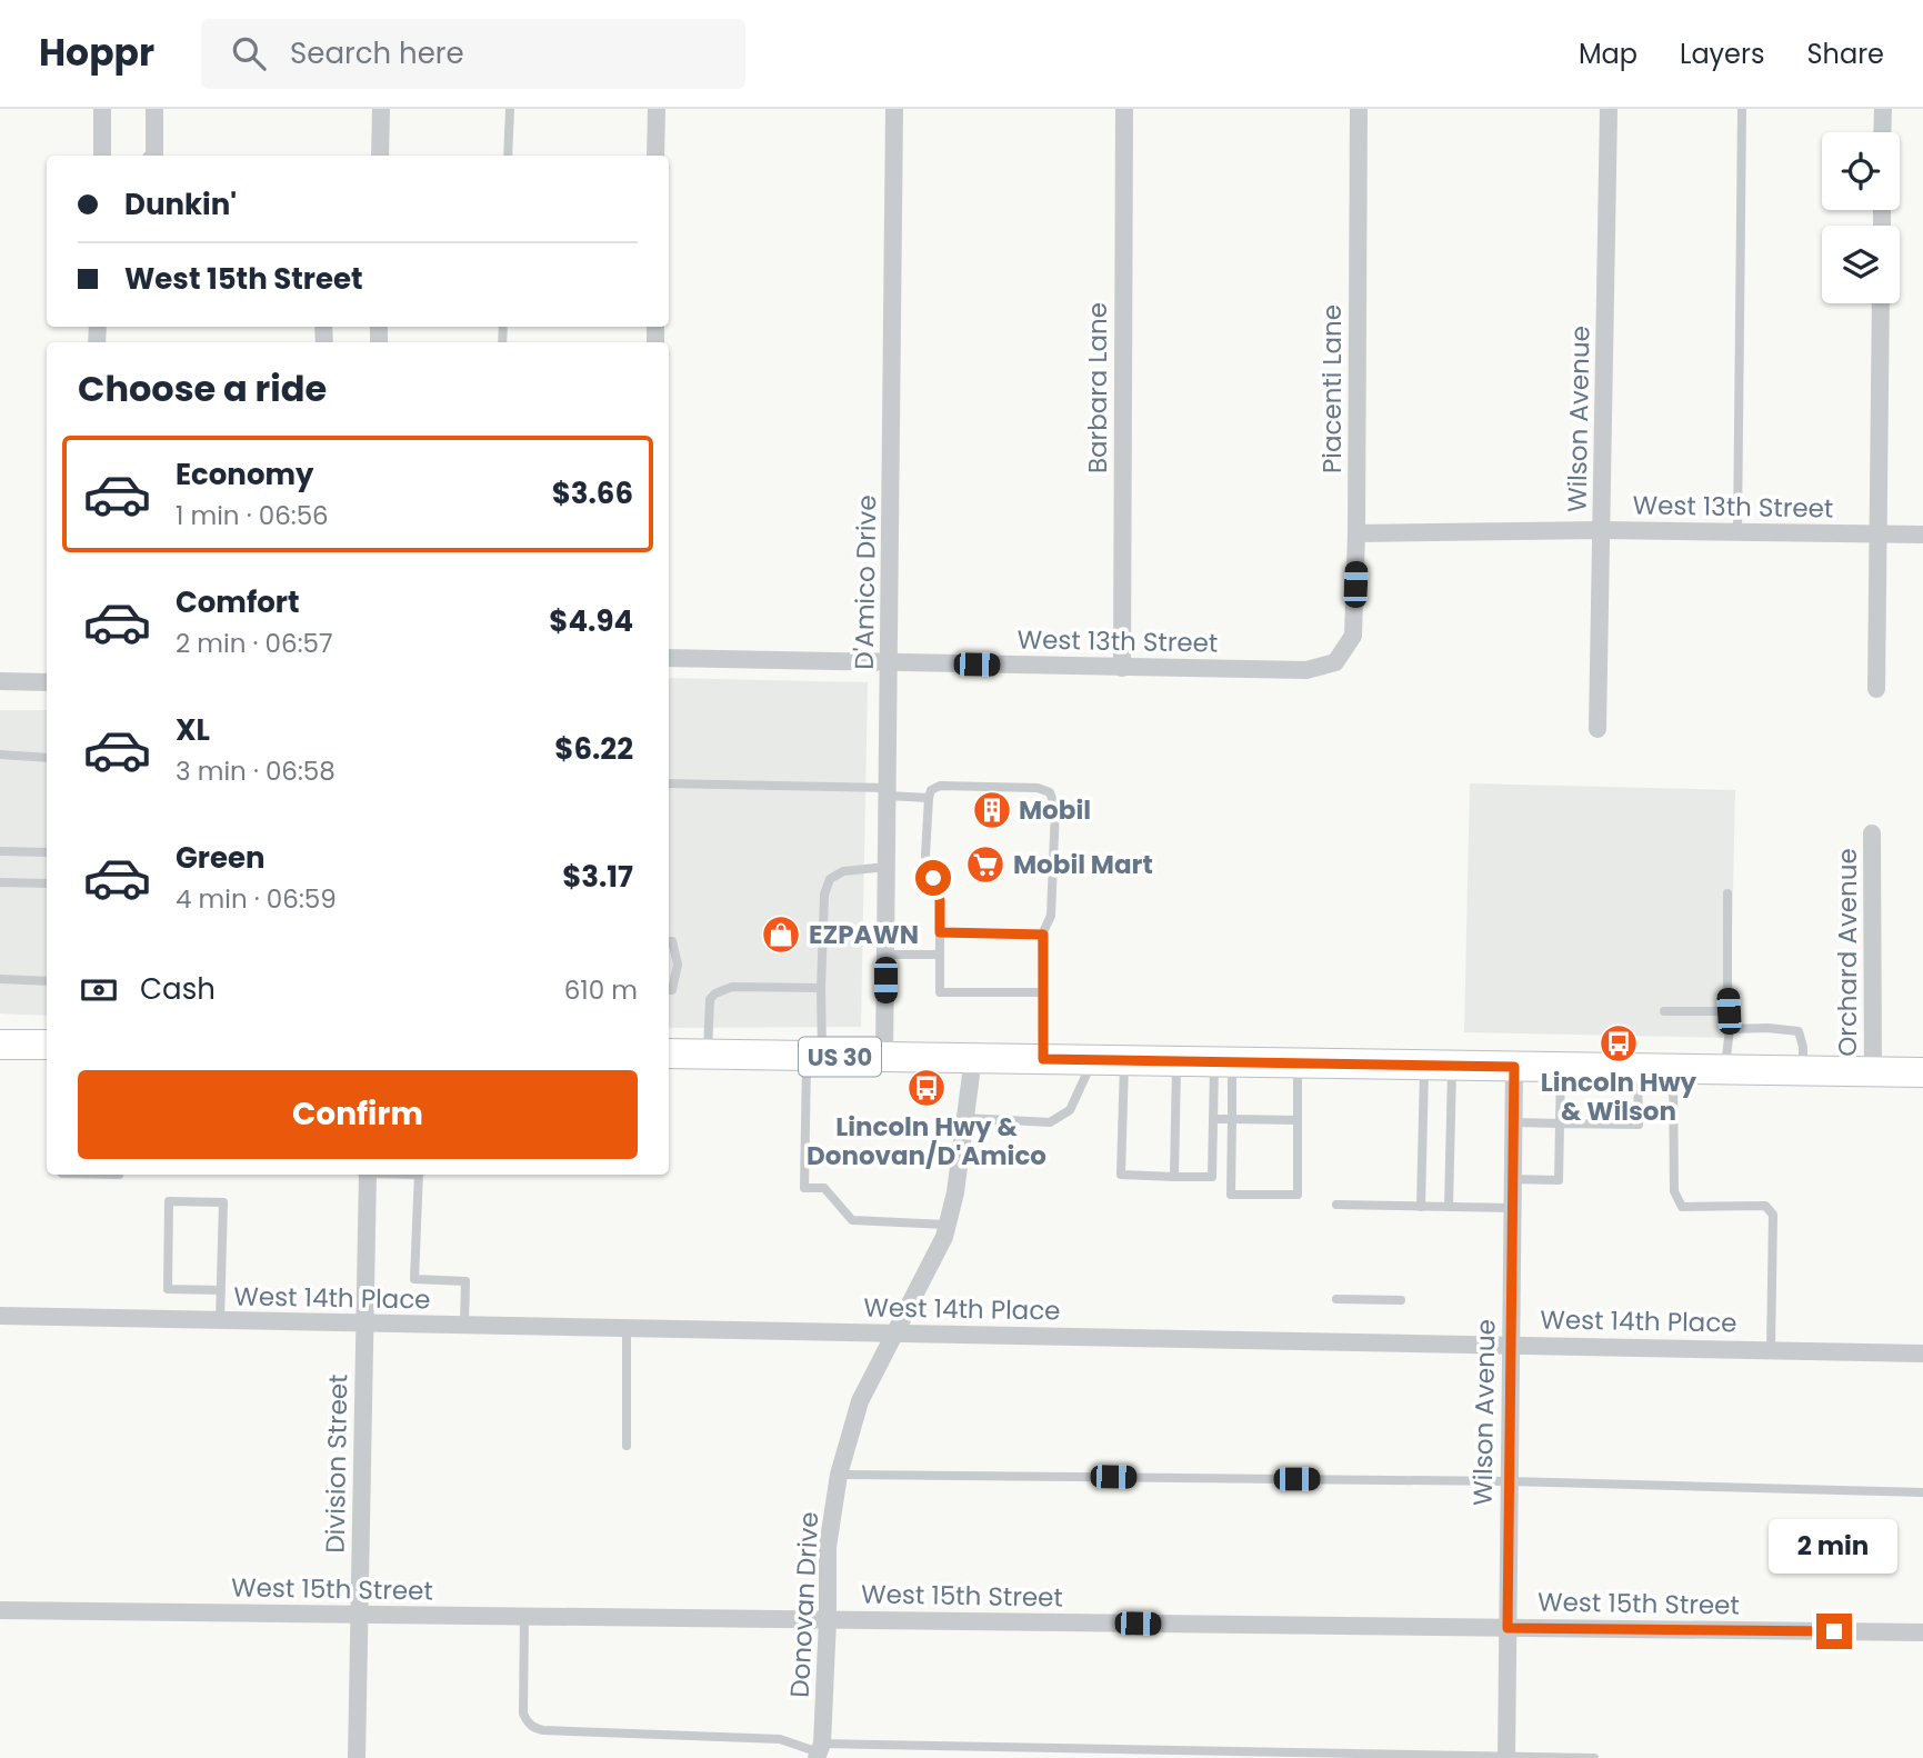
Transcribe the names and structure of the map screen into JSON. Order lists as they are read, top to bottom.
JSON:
{
  "streets": {
    "main road": ["US 30"],
    "street": [
      "Barbara Lane",
      "Piacenti Lane",
      "Wilson Avenue",
      "West 13th Street",
      "D'Amico Drive",
      "Orchard Avenue",
      "West 14th Place",
      "Division Street",
      "West 15th Street",
      "Donovan Drive"
    ]
  },
  "crossings": [
    ["Barbara Lane", "West 13th Street"],
    ["Piacenti Lane", "West 13th Street"],
    ["Wilson Avenue", "West 13th Street"],
    ["Wilson Avenue", "US 30"],
    ["Wilson Avenue", "West 14th Place"],
    ["Wilson Avenue", "West 15th Street"],
    ["West 13th Street", "D'Amico Drive"],
    ["D'Amico Drive", "US 30"],
    ["Orchard Avenue", "US 30"],
    ["US 30", "Donovan Drive"],
    ["West 14th Place", "Division Street"],
    ["West 14th Place", "Donovan Drive"],
    ["Division Street", "West 15th Street"],
    ["West 15th Street", "Donovan Drive"]
  ],
  "places": {
    "building": ["Mobil"],
    "supermarket": ["Mobil Mart"],
    "shop": ["EZPAWN"],
    "bus stop": ["Lincoln Hwy & Wilson", "Lincoln Hwy & Donovan/D'Amico"]
  },
  "page": {
    "header": "Hoppr",
    "search": "Search here",
    "nav": ["Map", "Layers", "Share"],
    "banner": ["Dunkin'", "West 15th Street"],
    "heading": "Choose a ride",
    "list": [
      {
        "name": "Economy",
        "note": "1 min · 06:56",
        "value": "$3.66"
      },
      {
        "name": "Comfort",
        "note": "2 min · 06:57",
        "value": "$4.94"
      },
      {
        "name": "XL",
        "note": "3 min · 06:58",
        "value": "$6.22"
      },
      {
        "name": "Green",
        "note": "4 min · 06:59",
        "value": "$3.17"
      }
    ],
    "pay": ["Cash", "610 m"],
    "buttons": "Confirm",
    "bubble": "2 min"
  }
}
